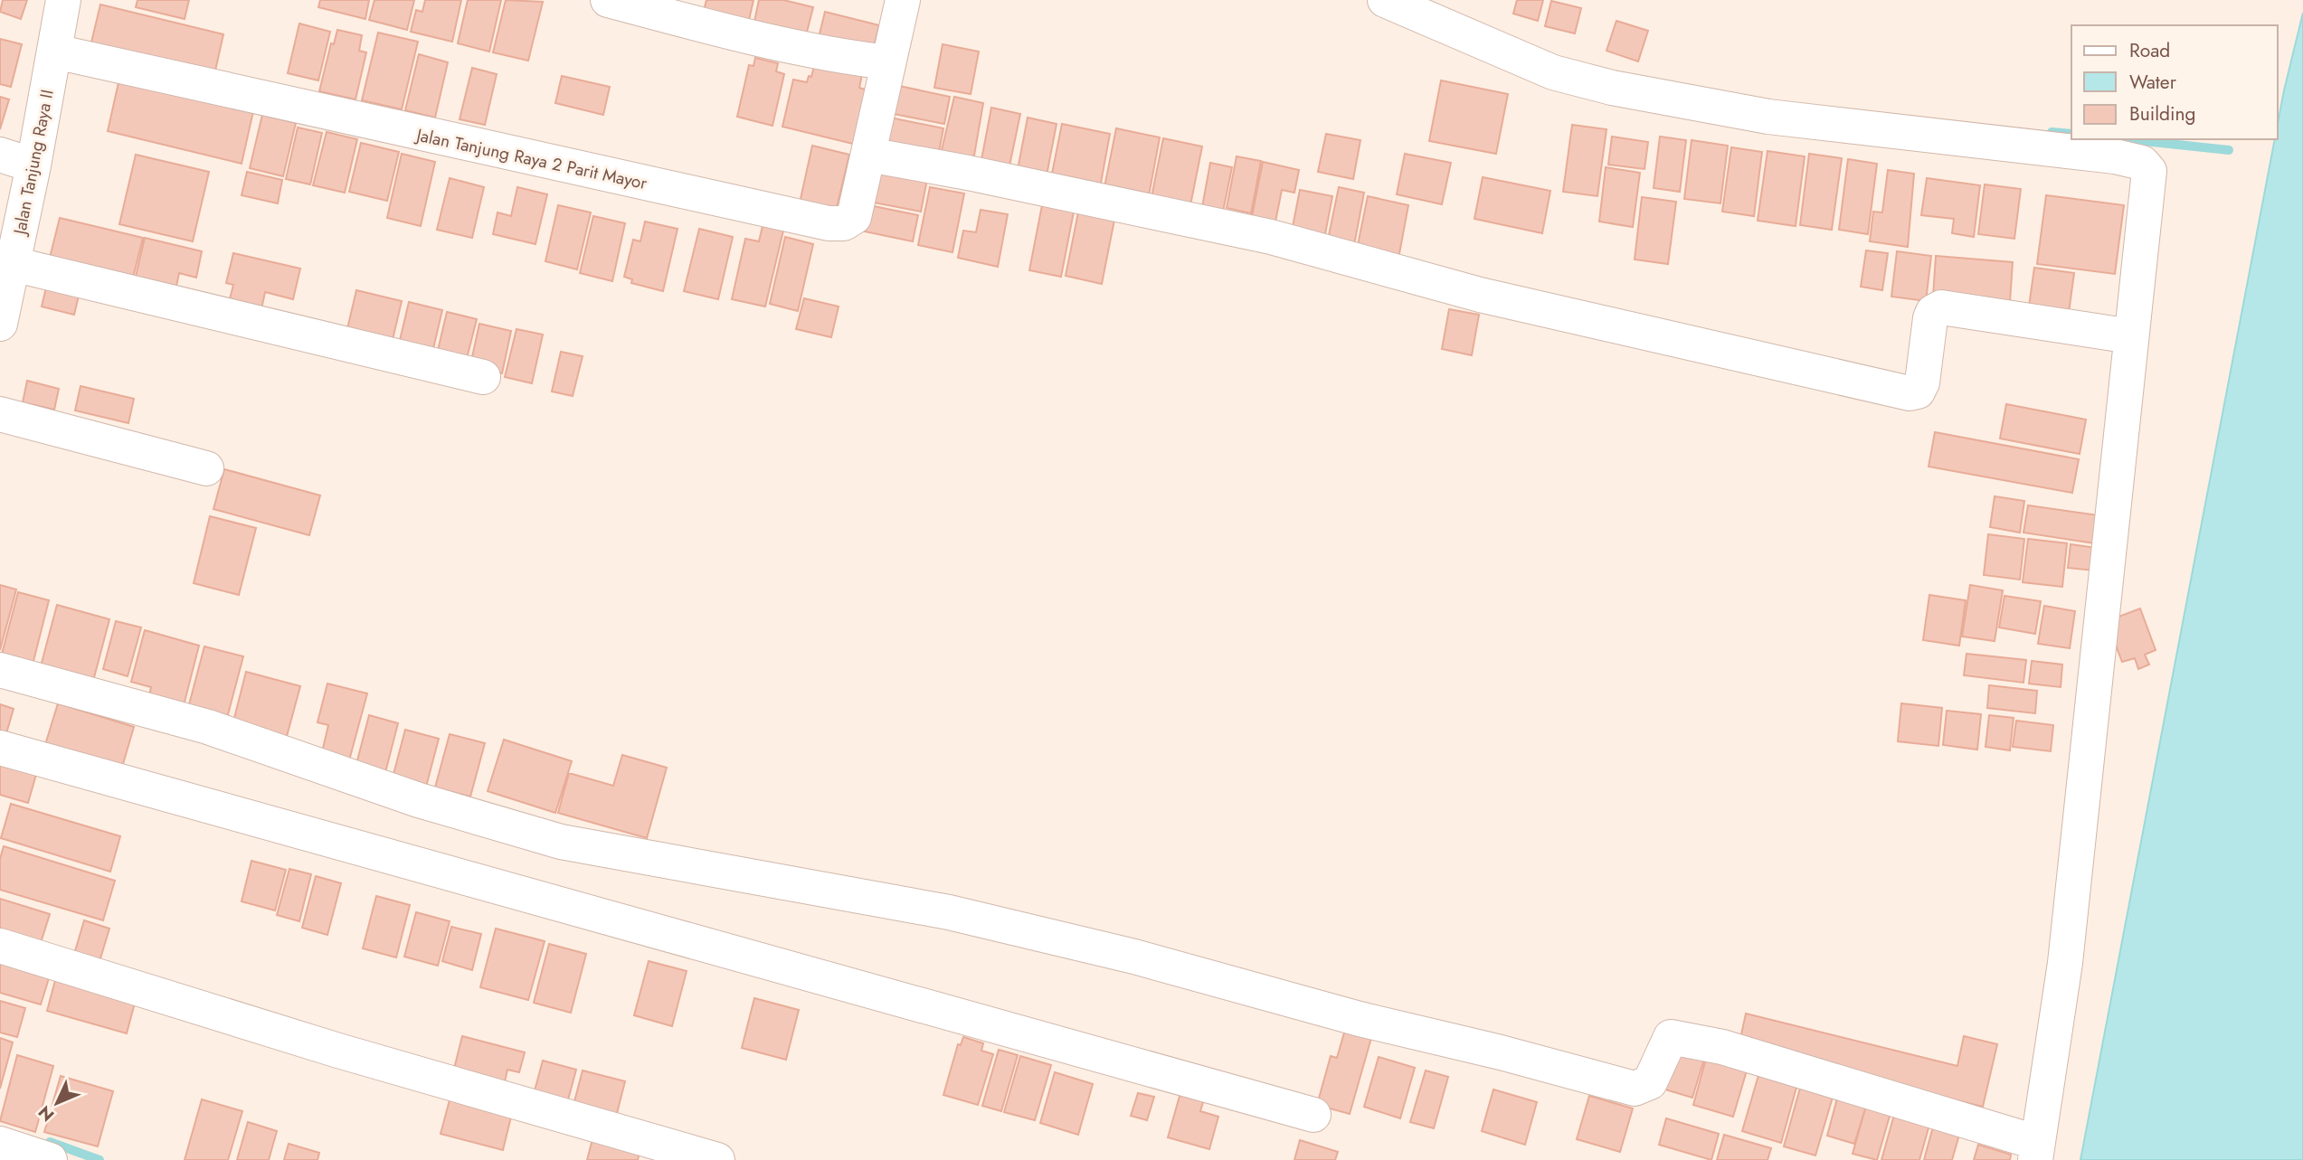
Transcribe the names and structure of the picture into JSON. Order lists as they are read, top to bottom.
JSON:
{
  "streets": {
    "street": ["Jalan Tanjung Raya 2 Parit Mayor", "Jalan Tanjung Raya II"]
  },
  "crossings": [
    ["Jalan Tanjung Raya 2 Parit Mayor", "Jalan Tanjung Raya II"]
  ],
  "legend": ["Road", "Water", "Building"],
  "north": "bottom left"
}
